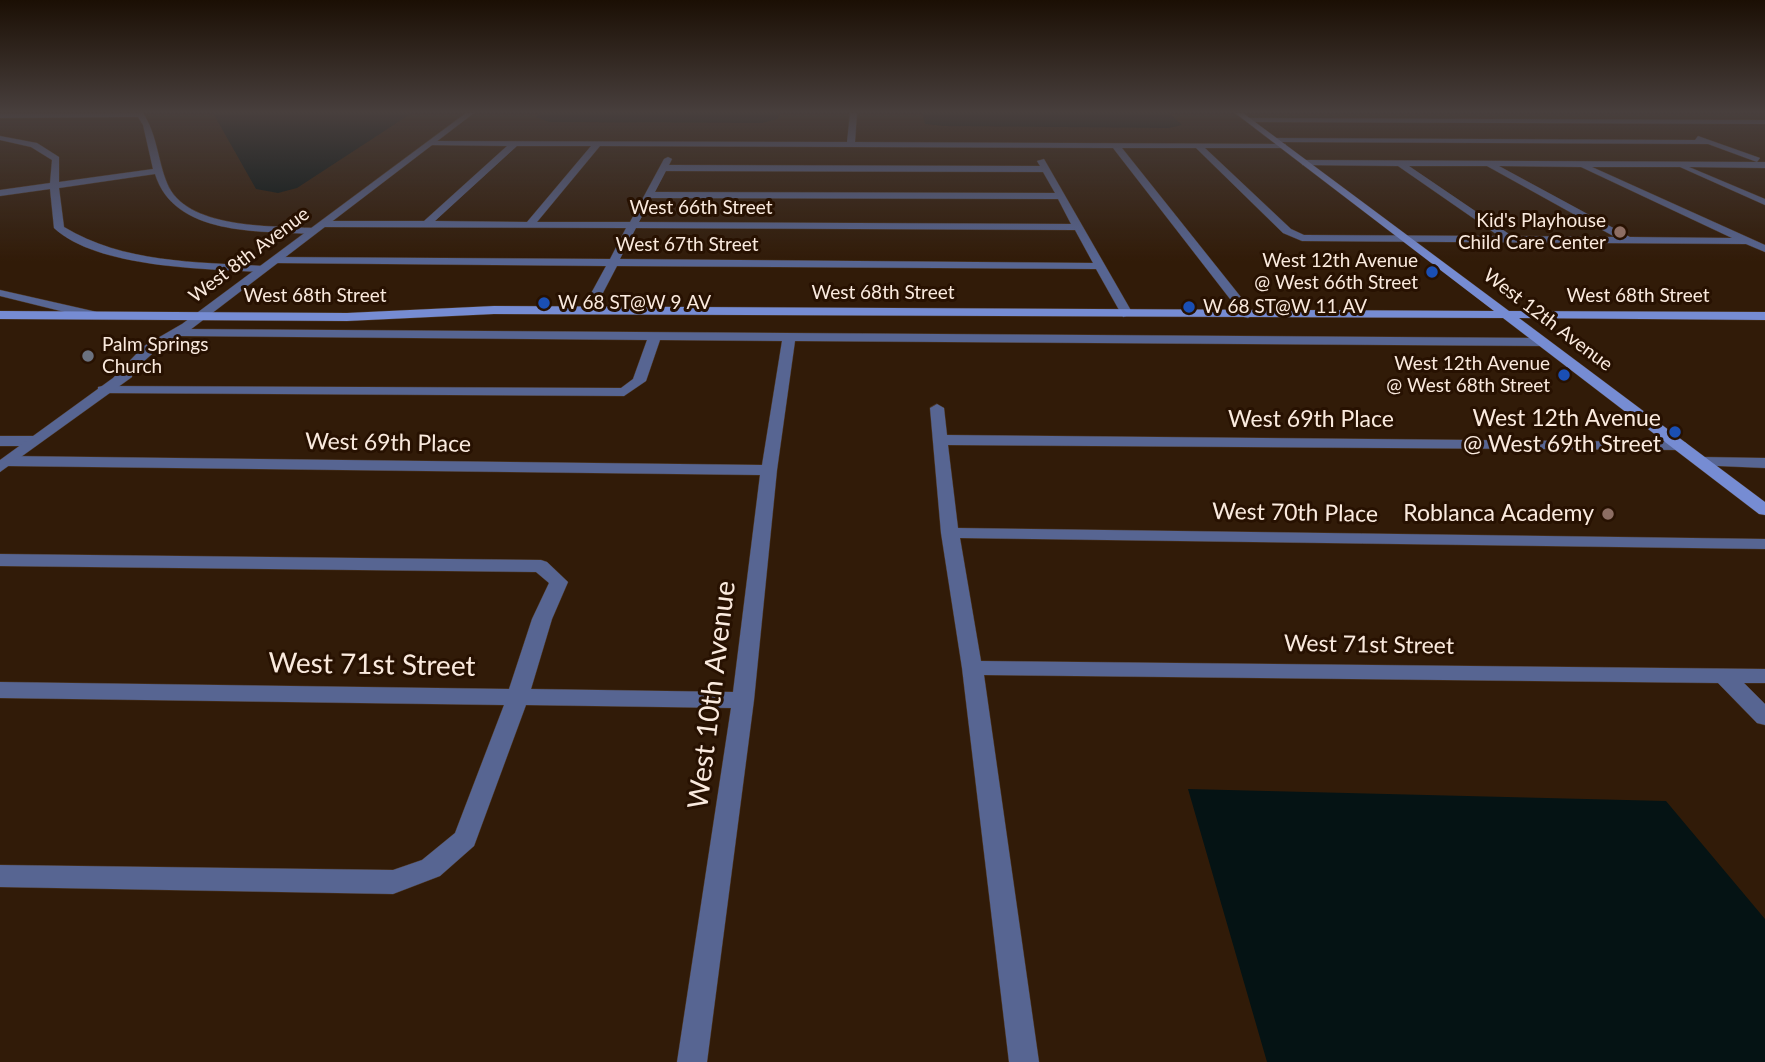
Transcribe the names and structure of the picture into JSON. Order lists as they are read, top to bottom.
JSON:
{
  "streets": {
    "main road": ["West 68th Street", "West 12th Avenue"],
    "street": [
      "West 66th Street",
      "West 67th Street",
      "West 8th Avenue",
      "West 69th Place",
      "West 70th Place",
      "West 71st Street",
      "West 10th Avenue"
    ]
  },
  "crossings": [
    ["West 66th Street", "West 8th Avenue"],
    ["West 67th Street", "West 8th Avenue"],
    ["West 8th Avenue", "West 68th Street"],
    ["West 8th Avenue", "West 69th Place"],
    ["West 68th Street", "West 12th Avenue"],
    ["West 68th Street", "West 10th Avenue"],
    ["West 12th Avenue", "West 69th Place"],
    ["West 69th Place", "West 10th Avenue"],
    ["West 71st Street", "West 10th Avenue"]
  ],
  "places": [
    "Kid's Playhouse Child Care Center",
    "West 12th Avenue @ West 66th Street",
    "W 68 ST@W 9 AV",
    "W 68 ST@W 11 AV",
    "Palm Springs Church",
    "West 12th Avenue @ West 68th Street",
    "West 12th Avenue @ West 69th Street",
    "Roblanca Academy"
  ]
}
